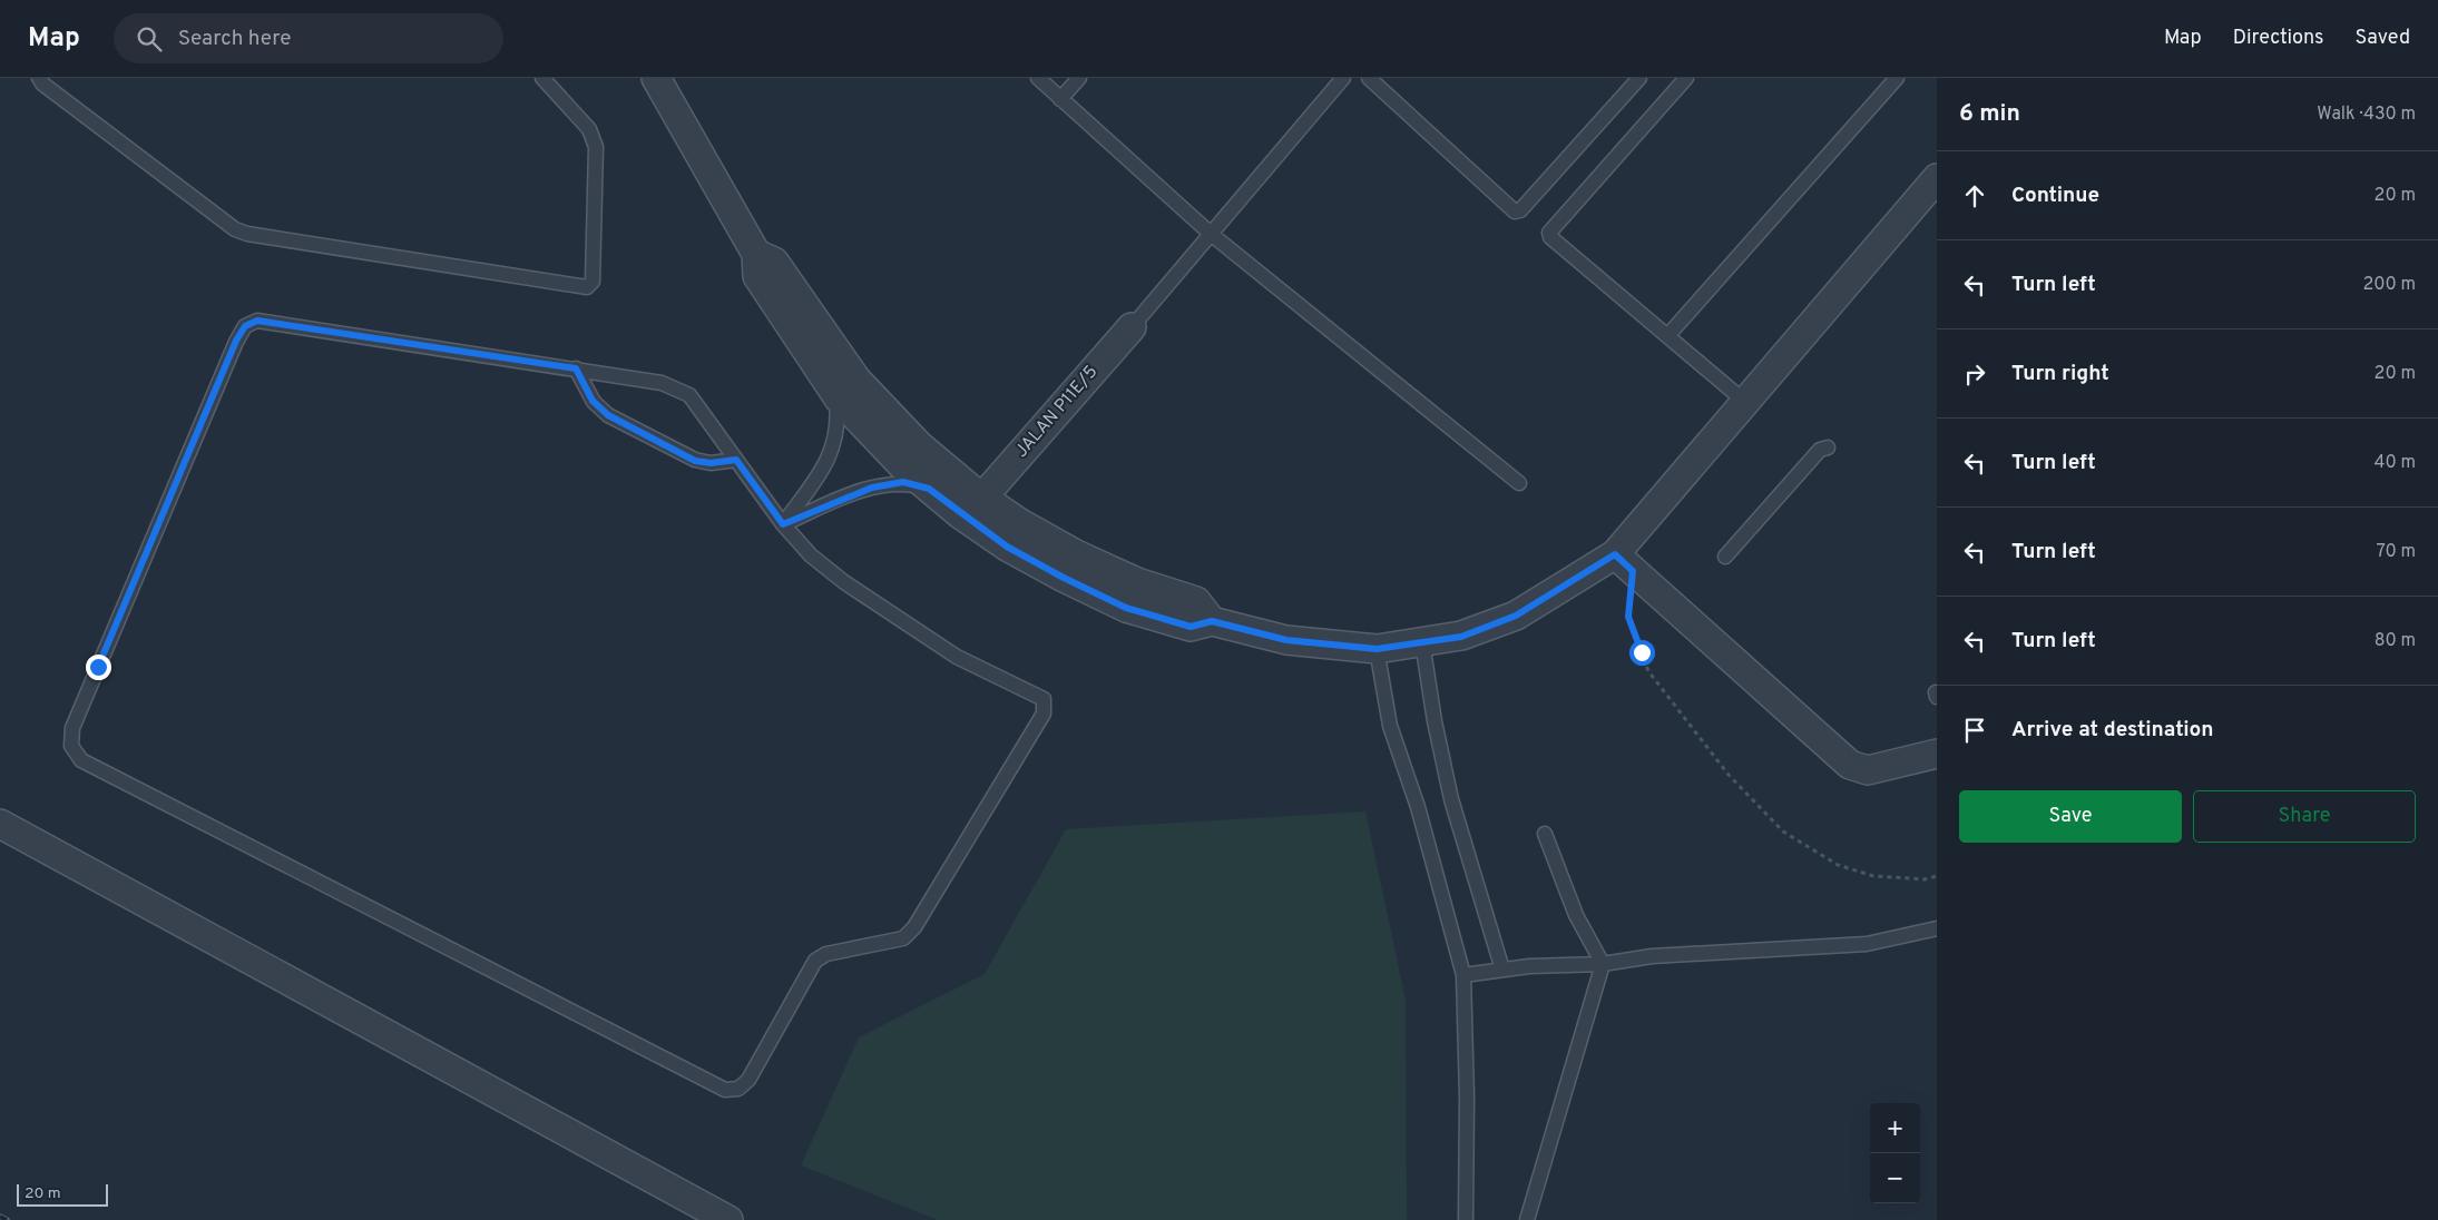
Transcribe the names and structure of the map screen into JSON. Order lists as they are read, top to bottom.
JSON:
{
  "streets": {
    "street": ["JALAN P11E/5"]
  },
  "scale_bar": "20 m",
  "page": {
    "header": "Map",
    "search": "Search here",
    "nav": ["Map", "Directions", "Saved"],
    "heading": ["6 min", "Walk · 430 m"],
    "list": [
      ["Continue", "20 m"],
      ["Turn left", "200 m"],
      ["Turn right", "20 m"],
      ["Turn left", "40 m"],
      ["Turn left", "70 m"],
      ["Turn left", "80 m"],
      "Arrive at destination"
    ],
    "buttons": ["Save", "Share"],
    "map_buttons": ["+", "−"],
    "scale": "20 m"
  }
}
